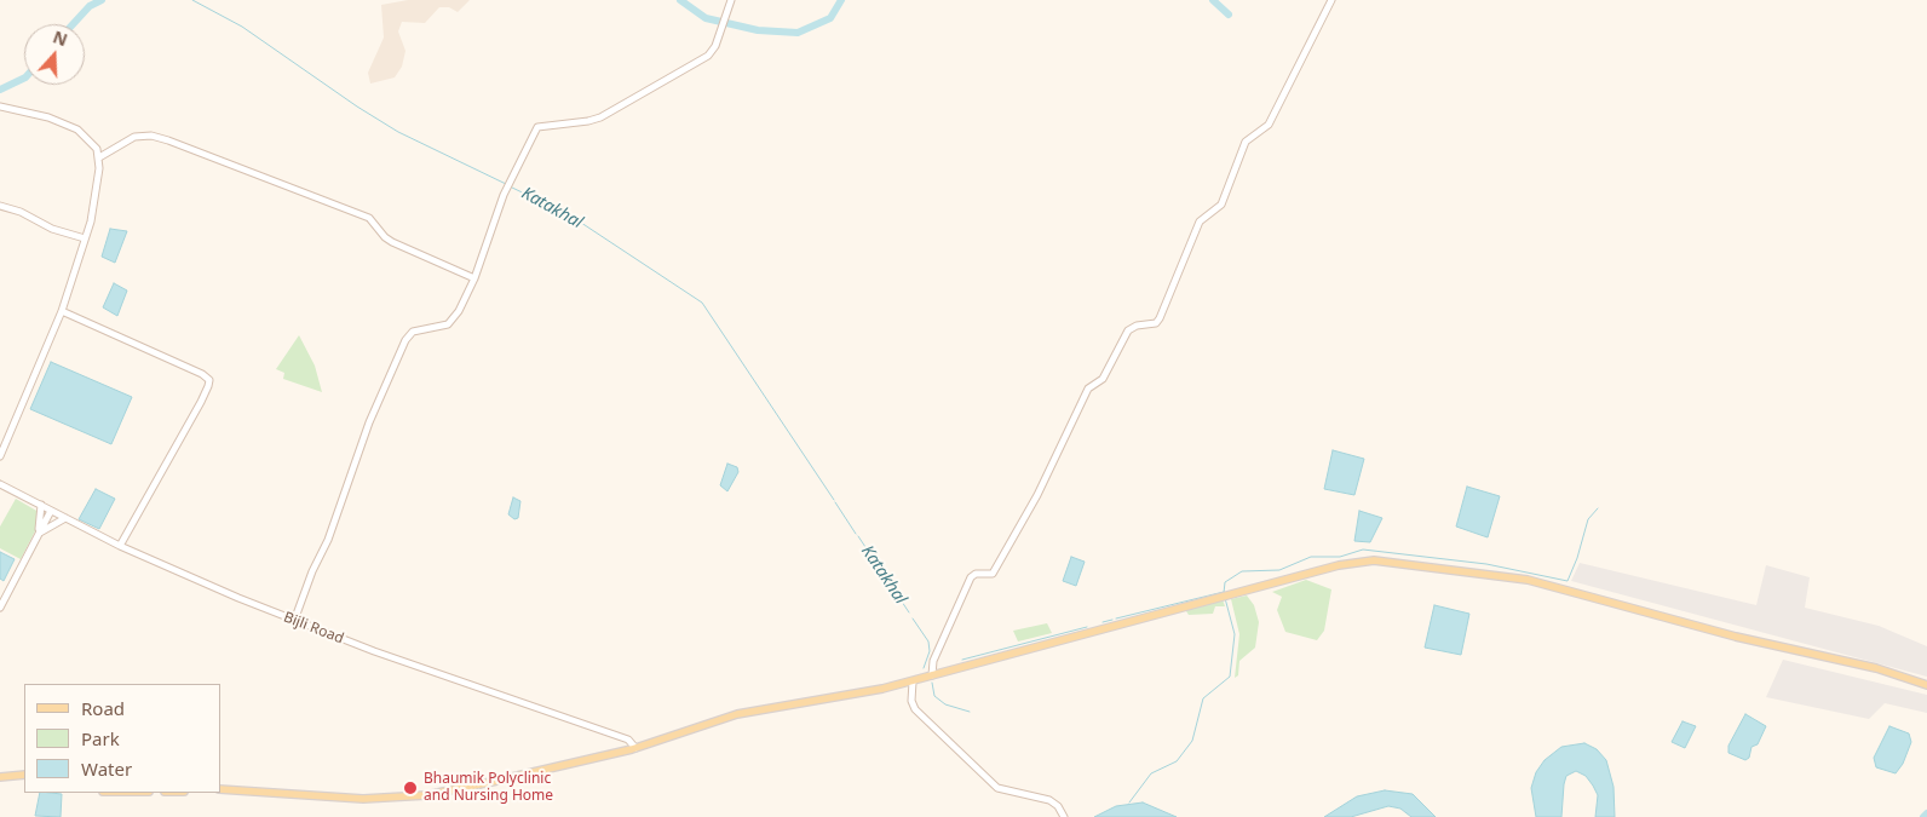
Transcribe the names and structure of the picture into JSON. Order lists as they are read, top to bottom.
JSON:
{
  "streets": {
    "street": ["Bijli Road"]
  },
  "water": ["Katakhal"],
  "places": ["Bhaumik Polyclinic and Nursing Home"],
  "legend": ["Road", "Park", "Water"],
  "north": "top"
}
